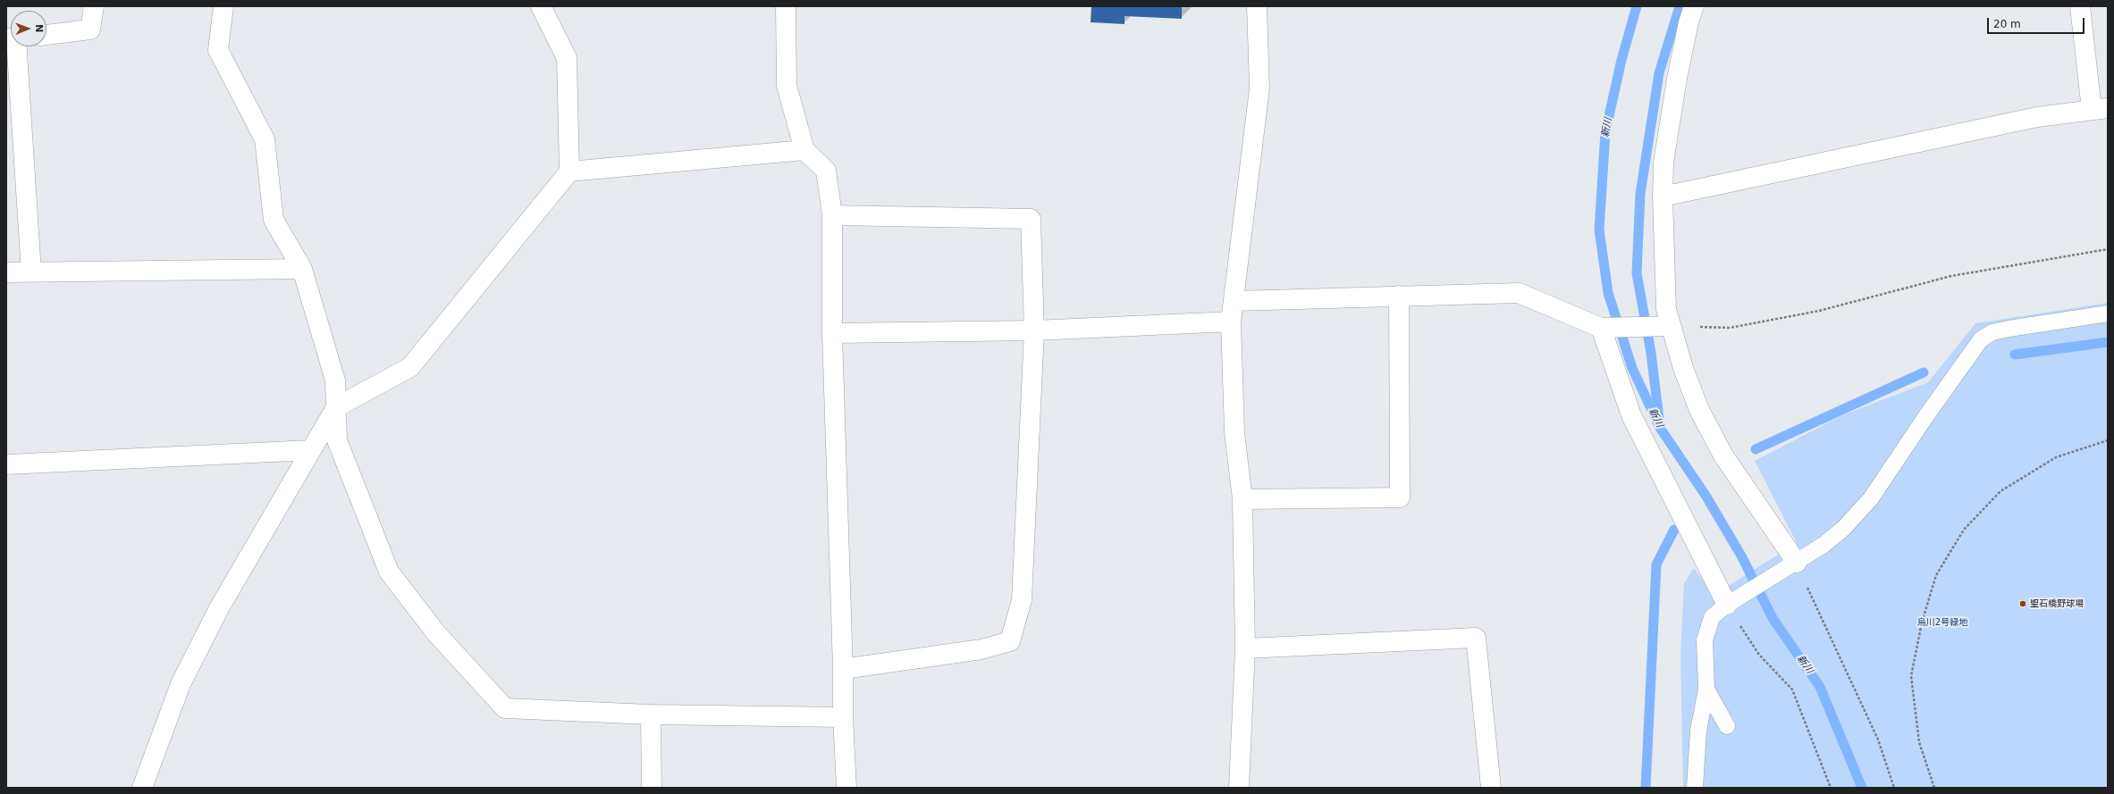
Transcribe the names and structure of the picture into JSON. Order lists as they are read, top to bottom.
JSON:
{
  "water": ["新川"],
  "parks": ["烏川2号緑地"],
  "places": ["聖石橋野球場"],
  "scale_bar": "20 m",
  "north": "right"
}
